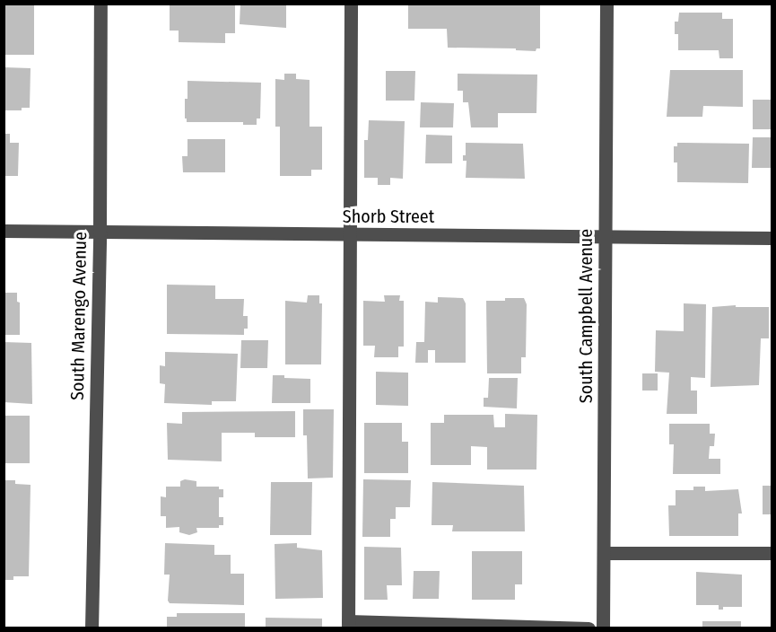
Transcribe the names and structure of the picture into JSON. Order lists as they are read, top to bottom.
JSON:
{
  "streets": {
    "street": ["Shorb Street", "South Marengo Avenue", "South Campbell Avenue"]
  },
  "crossings": [
    ["Shorb Street", "South Marengo Avenue"],
    ["Shorb Street", "South Campbell Avenue"]
  ]
}
